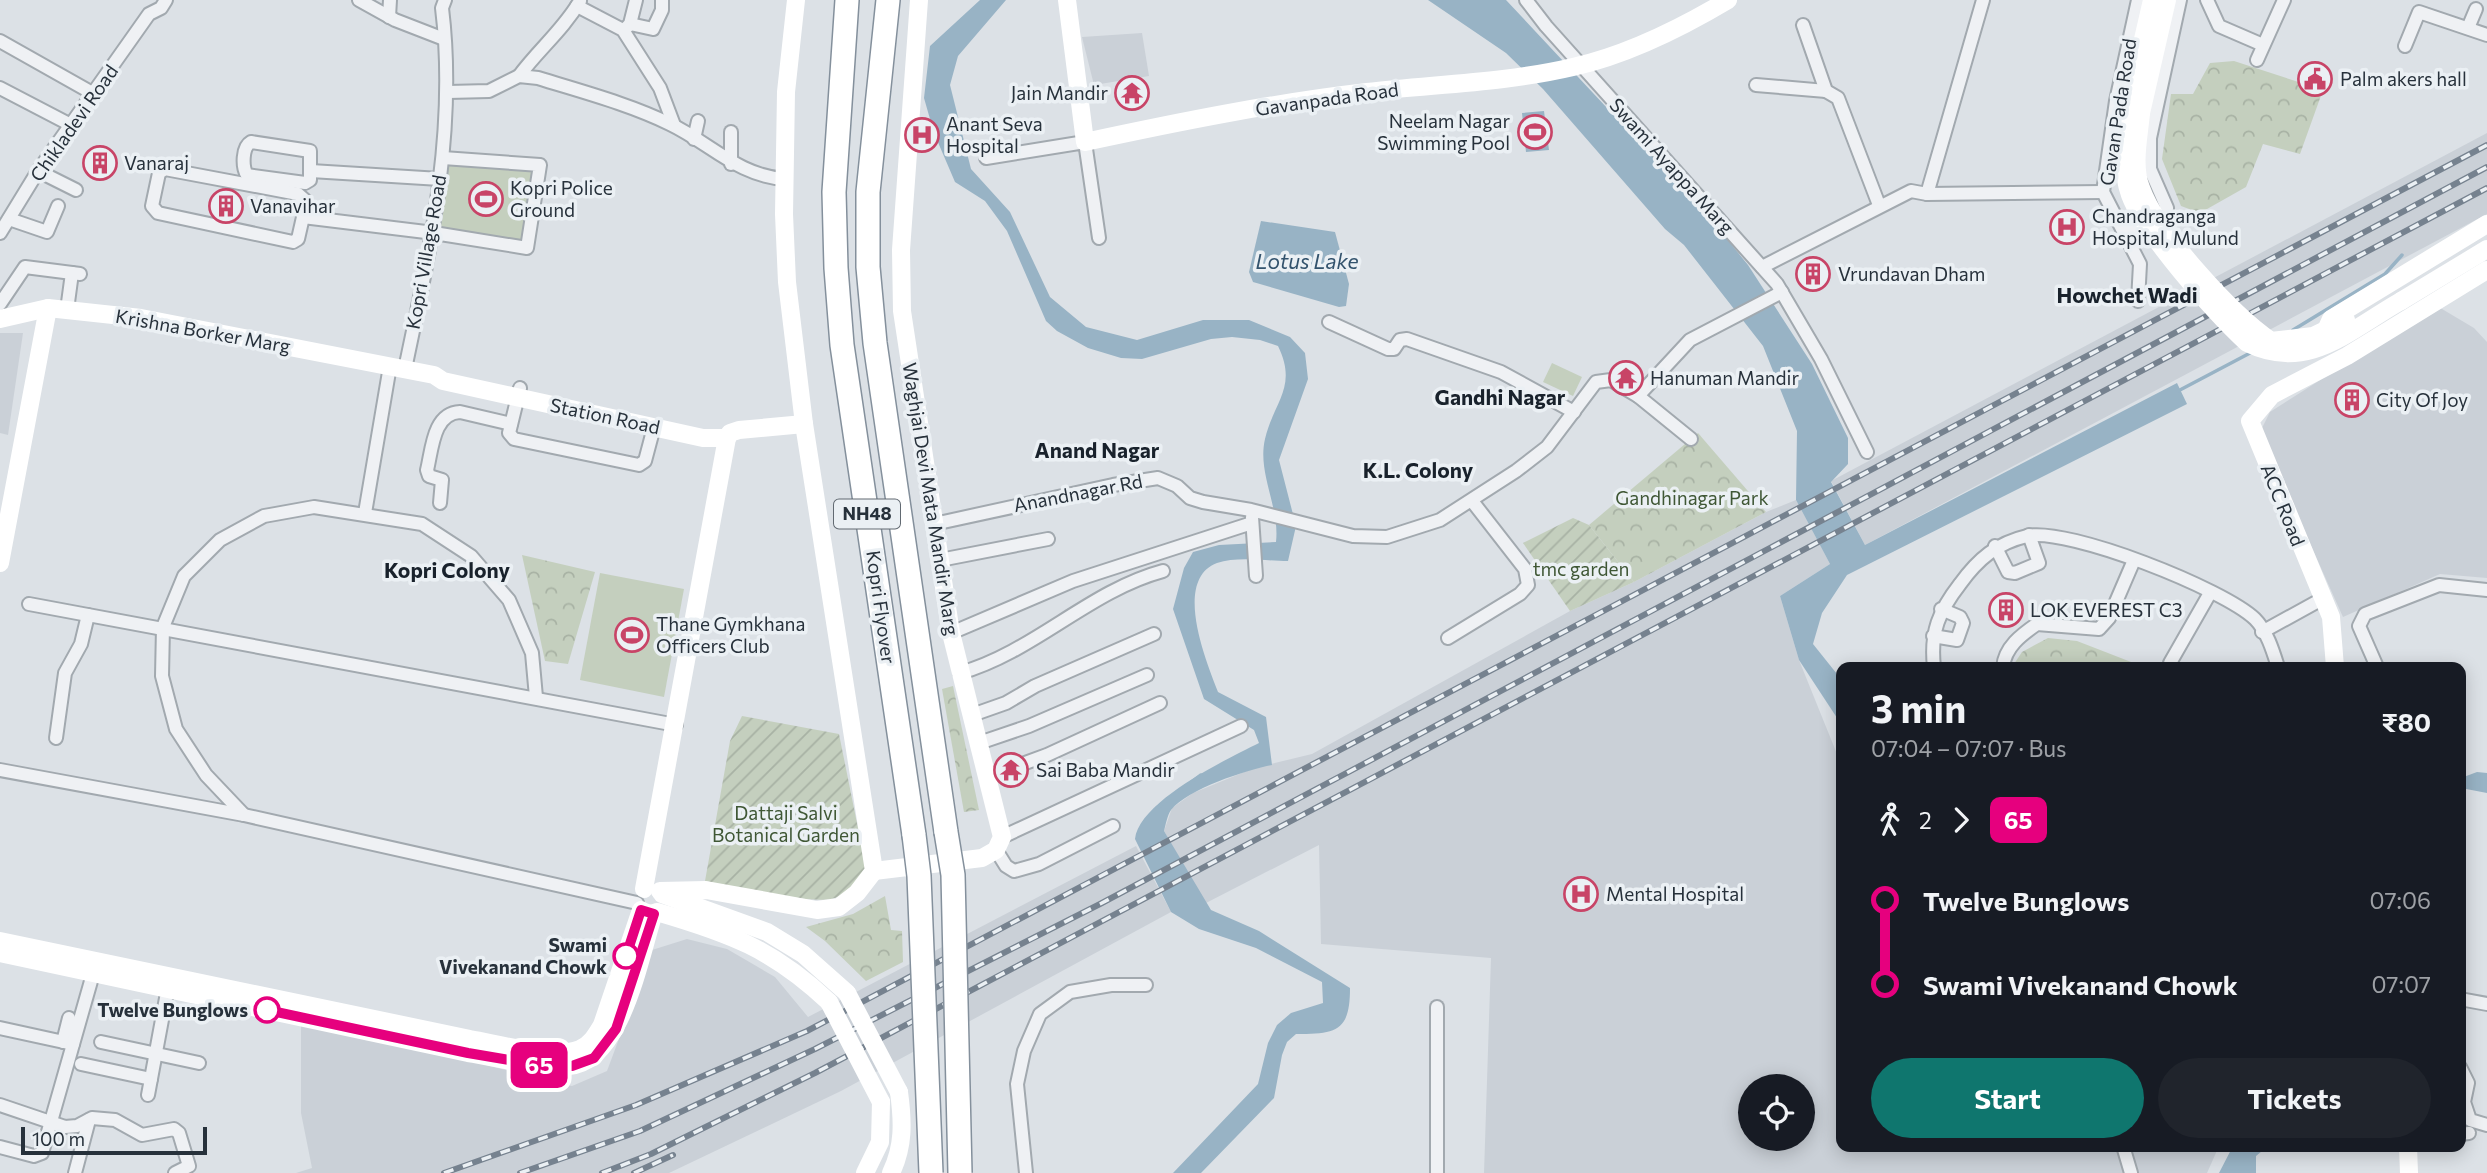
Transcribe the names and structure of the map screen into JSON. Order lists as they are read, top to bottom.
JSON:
{
  "streets": {
    "highway": ["NH48", "Kopri Flyover"],
    "street": [
      "Gavanpada Road",
      "Gavan Pada Road",
      "Chikladevi Road",
      "Swami Ayappa Marg",
      "Kopri Village Road",
      "Krishna Borker Marg",
      "Station Road",
      "Anandnagar Rd",
      "Waghjai Devi Mata Mandir Marg",
      "ACC Road"
    ]
  },
  "crossings": [
    ["Gavanpada Road", "Swami Ayappa Marg"],
    ["Kopri Village Road", "Krishna Borker Marg"],
    ["Kopri Village Road", "Station Road"],
    ["Krishna Borker Marg", "Station Road"],
    ["Anandnagar Rd", "Waghjai Devi Mata Mandir Marg"]
  ],
  "districts": [
    "Howchet Wadi",
    "Gandhi Nagar",
    "Anand Nagar",
    "K.L. Colony",
    "Kopri Colony"
  ],
  "water": ["Lotus Lake"],
  "parks": ["Gandhinagar Park", "tmc garden", "Dattaji Salvi Botanical Garden"],
  "places": {
    "public building": ["Palm akers hall"],
    "temple": ["Jain Mandir", "Hanuman Mandir", "Sai Baba Mandir"],
    "sports": ["Neelam Nagar Swimming Pool", "Kopri Police Ground", "Thane Gymkhana Officers Club"],
    "hospital": ["Anant Seva Hospital", "Chandraganga Hospital, Mulund", "Mental Hospital"],
    "building": [
      "Vanaraj",
      "Vanavihar",
      "Vrundavan Dham",
      "City Of Joy",
      "LOK EVEREST C3"
    ],
    "other": ["Swami Vivekanand Chowk", "Twelve Bunglows"]
  },
  "lines": ["bus line 65"],
  "scale_bar": "100 m",
  "page": {
    "on_map": "65",
    "heading": ["3 min", "07:04 – 07:07 · Bus", "₹80"],
    "legs": ["2", "65"],
    "list": [
      {
        "name": "Twelve Bunglows",
        "value": "07:06"
      },
      {
        "name": "Swami Vivekanand Chowk",
        "value": "07:07"
      }
    ],
    "buttons": ["Start", "Tickets"],
    "scale": "100 m"
  }
}
